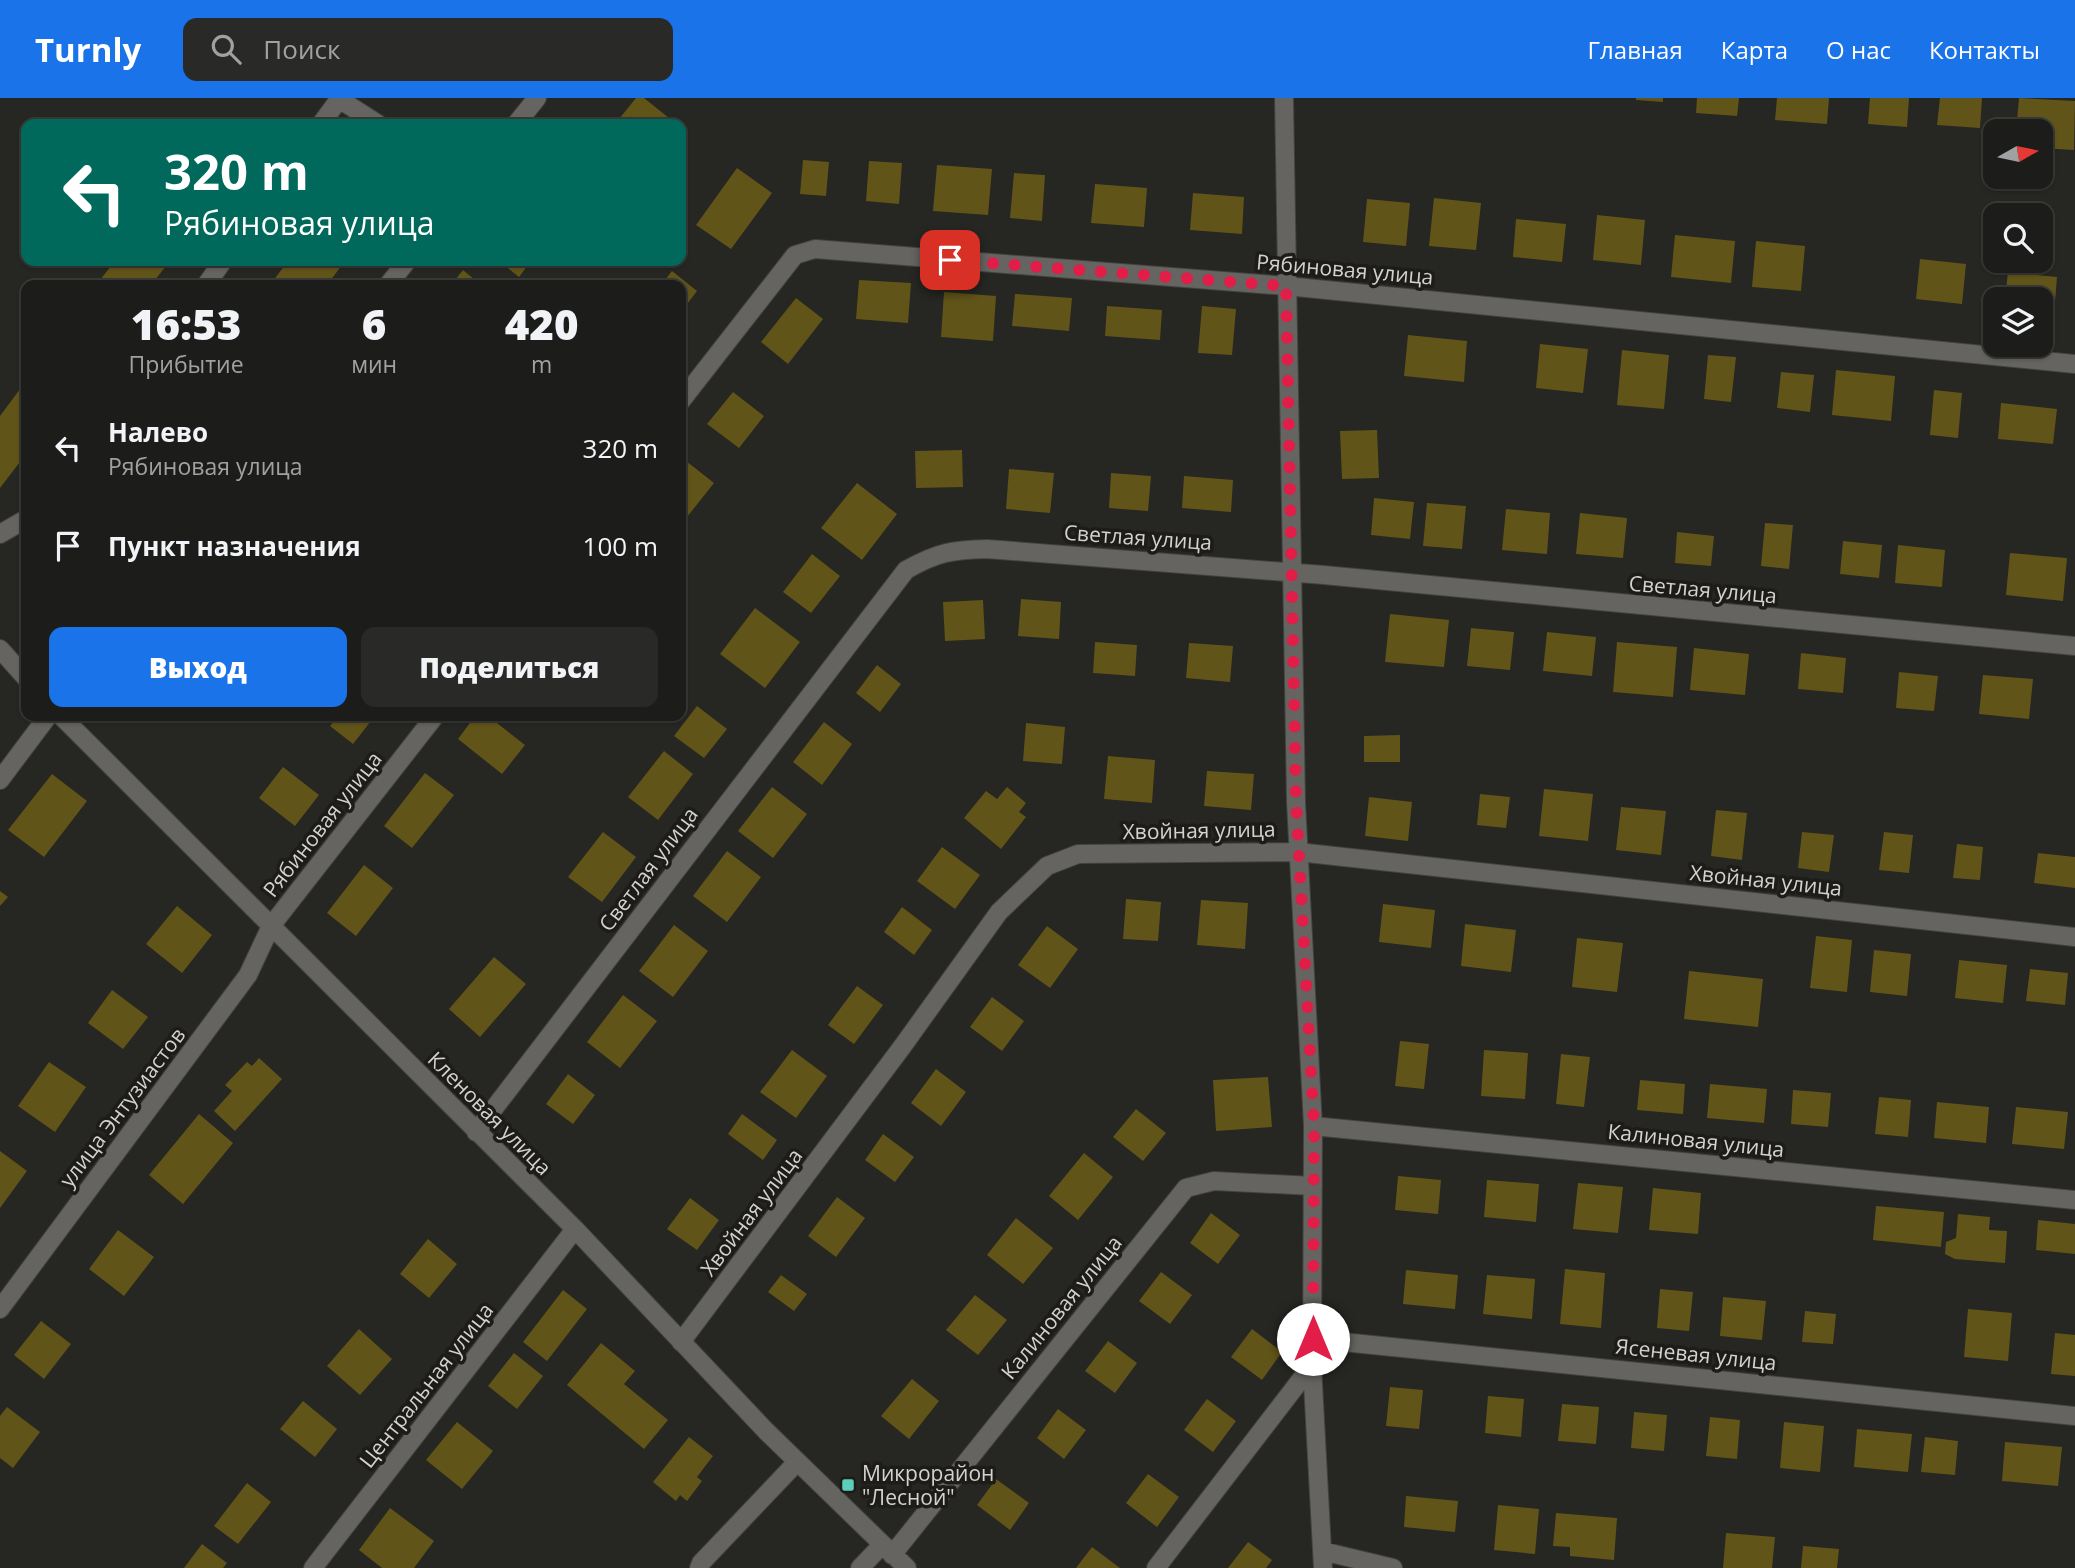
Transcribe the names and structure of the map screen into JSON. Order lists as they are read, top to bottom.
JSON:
{
  "streets": {
    "street": [
      "Рябиновая улица",
      "Светлая улица",
      "Хвойная улица",
      "улица Энтузиастов",
      "Кленовая улица",
      "Калиновая улица",
      "Ясеневая улица",
      "Центральная улица"
    ]
  },
  "crossings": [
    ["Рябиновая улица", "улица Энтузиастов"],
    ["Рябиновая улица", "Кленовая улица"],
    ["Светлая улица", "Кленовая улица"],
    ["Хвойная улица", "Кленовая улица"],
    ["улица Энтузиастов", "Кленовая улица"],
    ["Кленовая улица", "Калиновая улица"],
    ["Кленовая улица", "Центральная улица"]
  ],
  "places": {
    "transit": ["Микрорайон \"Лесной\""]
  },
  "north": "right",
  "page": {
    "header": "Turnly",
    "search": "Поиск",
    "nav": [
      "Главная",
      "Карта",
      "О нас",
      "Контакты"
    ],
    "turn": ["320 m", "Рябиновая улица"],
    "eta": [
      "16:53",
      "Прибытие",
      "6",
      "мин",
      "420",
      "m"
    ],
    "list": [
      {
        "name": "Налево",
        "note": "Рябиновая улица",
        "value": "320 m"
      },
      {
        "name": "Пункт назначения",
        "value": "100 m"
      }
    ],
    "buttons": ["Выход", "Поделиться"]
  }
}
